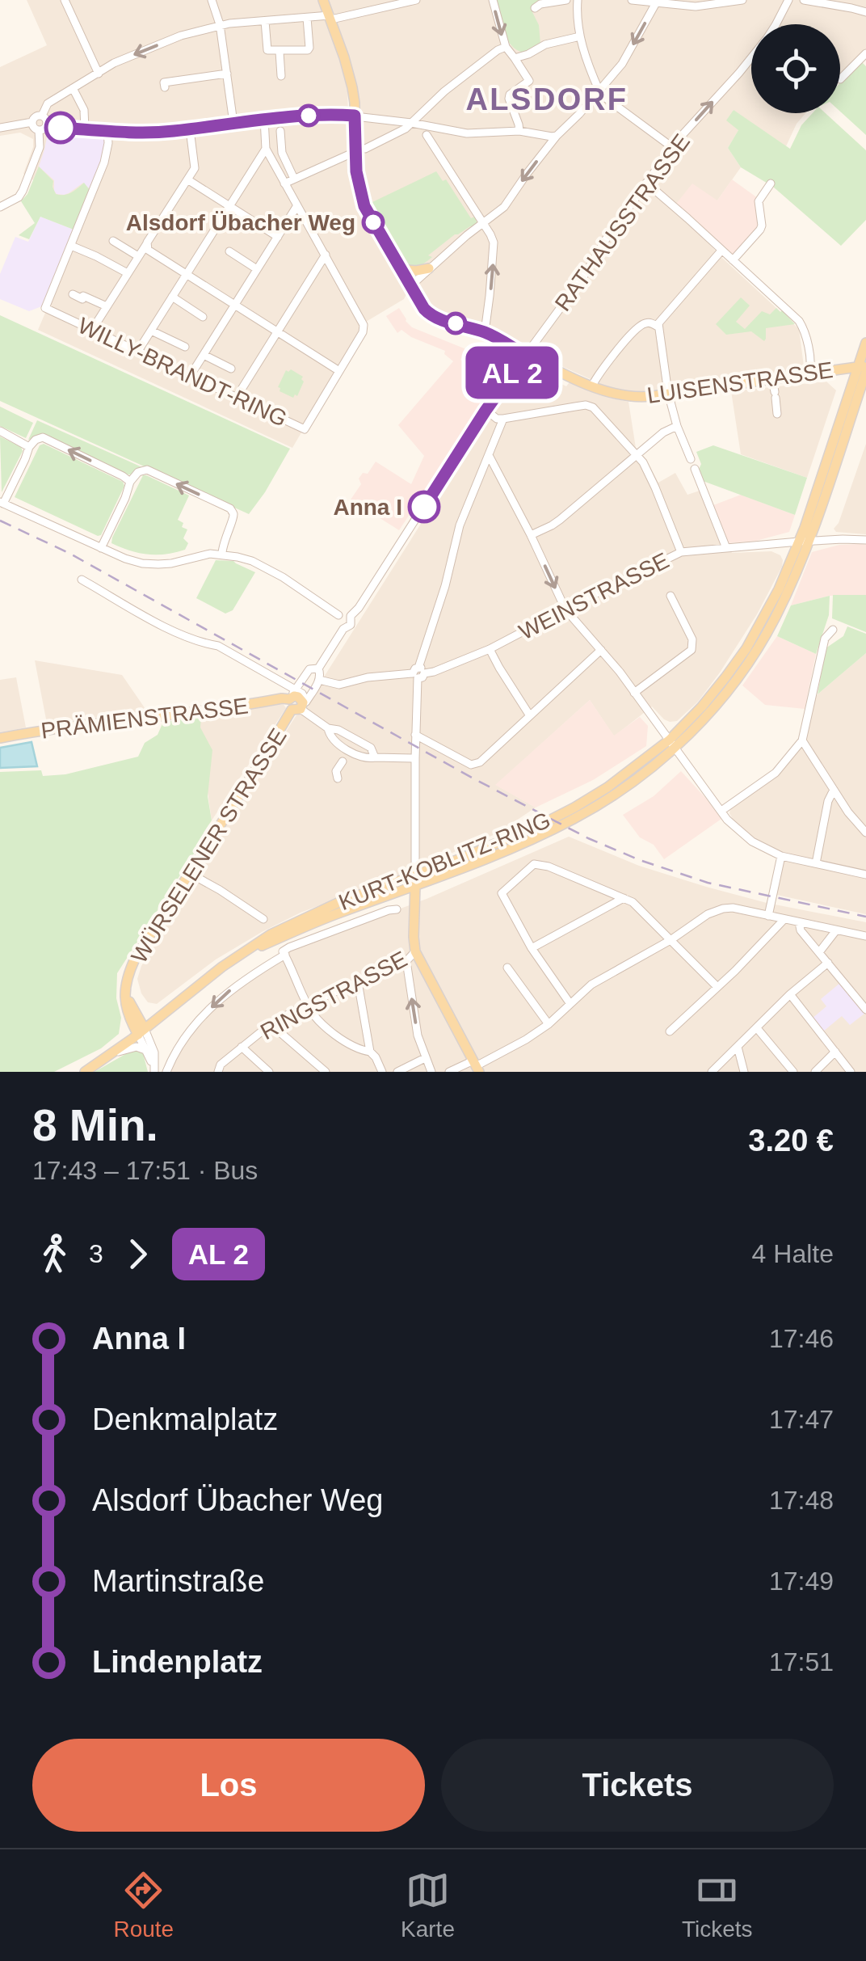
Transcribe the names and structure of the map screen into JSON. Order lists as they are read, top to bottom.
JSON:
{
  "streets": {
    "main road": [
      "LUISENSTRASSE",
      "PRÄMIENSTRASSE",
      "WÜRSELENER STRASSE",
      "KURT-KOBLITZ-RING"
    ],
    "street": [
      "RATHAUSSTRASSE",
      "WILLY-BRANDT-RING",
      "WEINSTRASSE",
      "RINGSTRASSE"
    ]
  },
  "crossings": [
    ["RATHAUSSTRASSE", "LUISENSTRASSE"],
    ["LUISENSTRASSE", "KURT-KOBLITZ-RING"],
    ["WEINSTRASSE", "KURT-KOBLITZ-RING"],
    ["PRÄMIENSTRASSE", "WÜRSELENER STRASSE"],
    ["WÜRSELENER STRASSE", "KURT-KOBLITZ-RING"]
  ],
  "districts": ["ALSDORF"],
  "places": ["Alsdorf Übacher Weg", "Anna I"],
  "page": {
    "on_map": "AL 2",
    "heading": ["8 Min.", "17:43 – 17:51 · Bus", "3.20 €"],
    "legs": ["3", "AL 2", "4 Halte"],
    "list": [
      {
        "name": "Anna I",
        "value": "17:46"
      },
      {
        "name": "Denkmalplatz",
        "value": "17:47"
      },
      {
        "name": "Alsdorf Übacher Weg",
        "value": "17:48"
      },
      {
        "name": "Martinstraße",
        "value": "17:49"
      },
      {
        "name": "Lindenplatz",
        "value": "17:51"
      }
    ],
    "buttons": ["Los", "Tickets"],
    "tabs": ["Route", "Karte", "Tickets"]
  }
}
